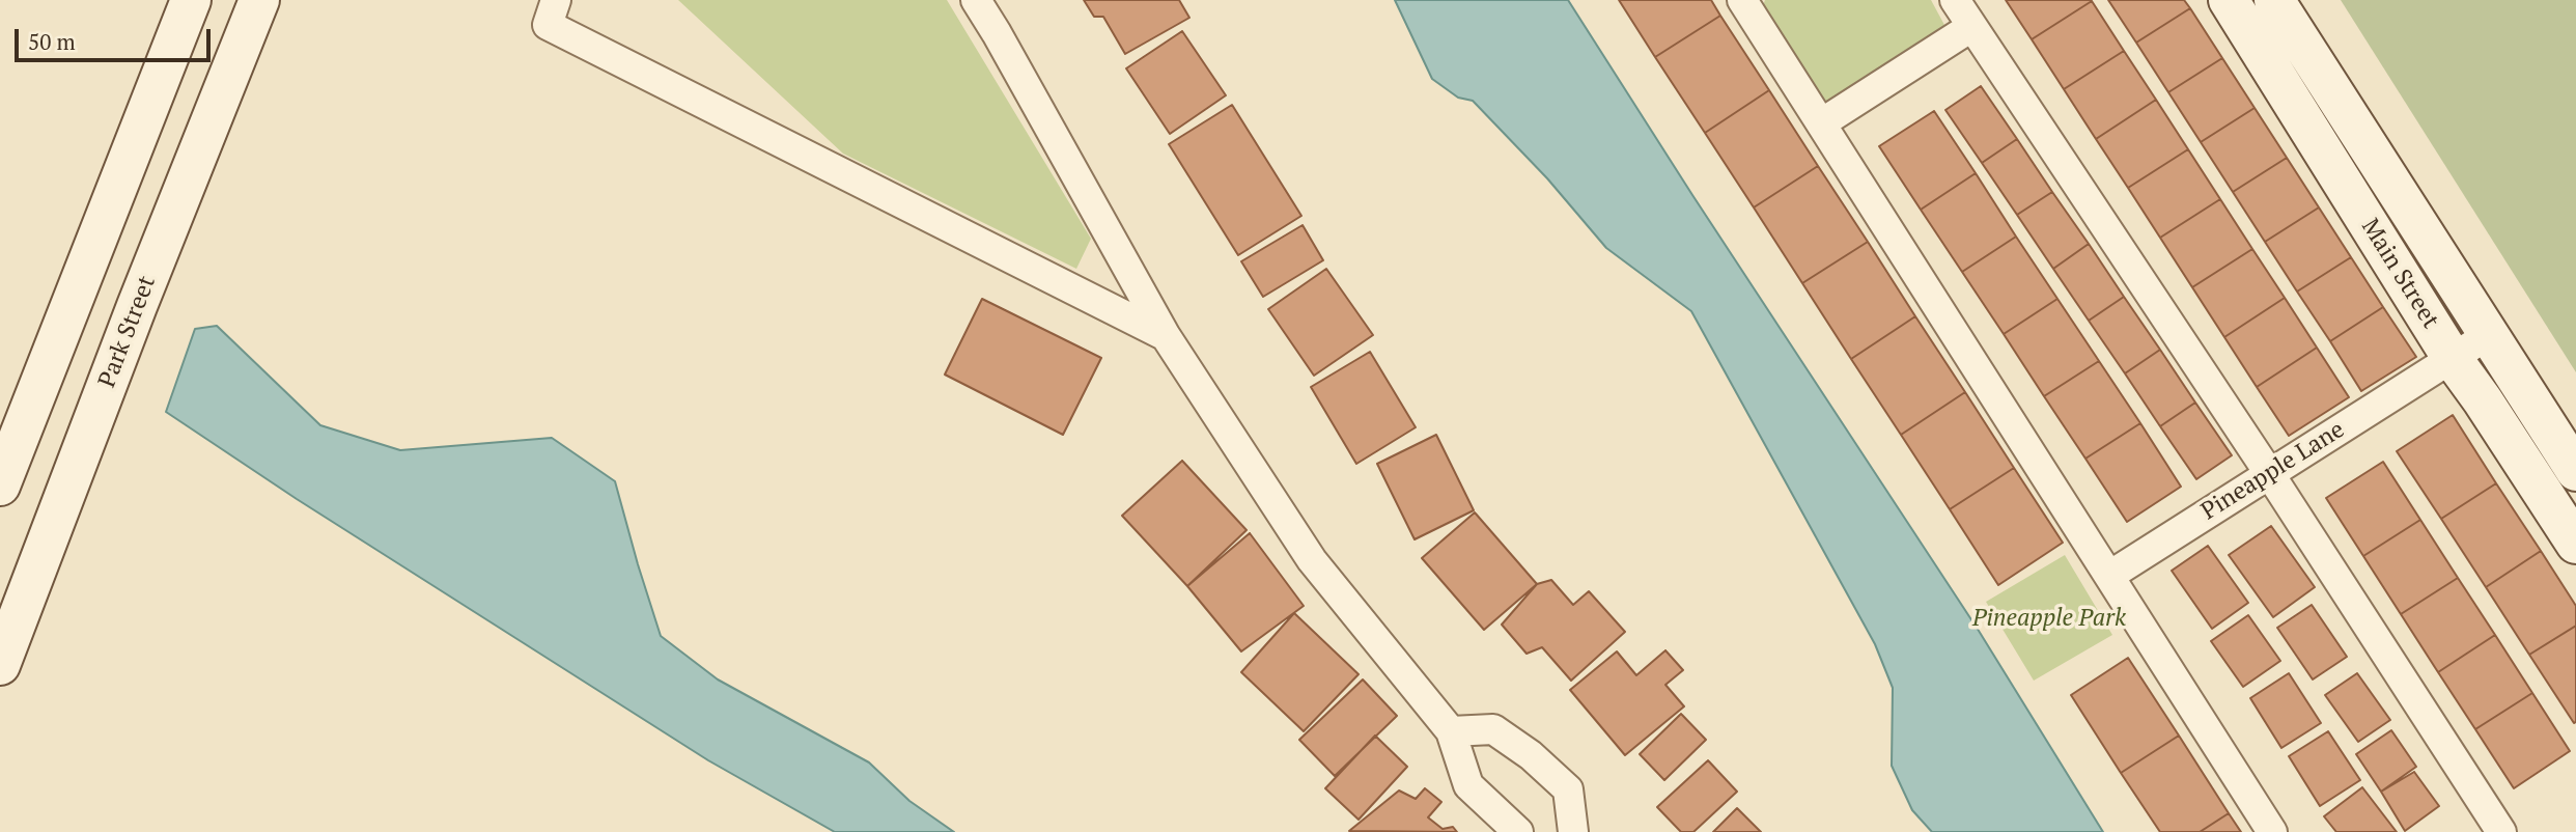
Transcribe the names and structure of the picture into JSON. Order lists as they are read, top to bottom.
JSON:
{
  "streets": {
    "street": ["Main Street", "Park Street", "Pineapple Lane"]
  },
  "crossings": [
    ["Main Street", "Pineapple Lane"]
  ],
  "parks": ["Pineapple Park"],
  "scale_bar": "50 m"
}
